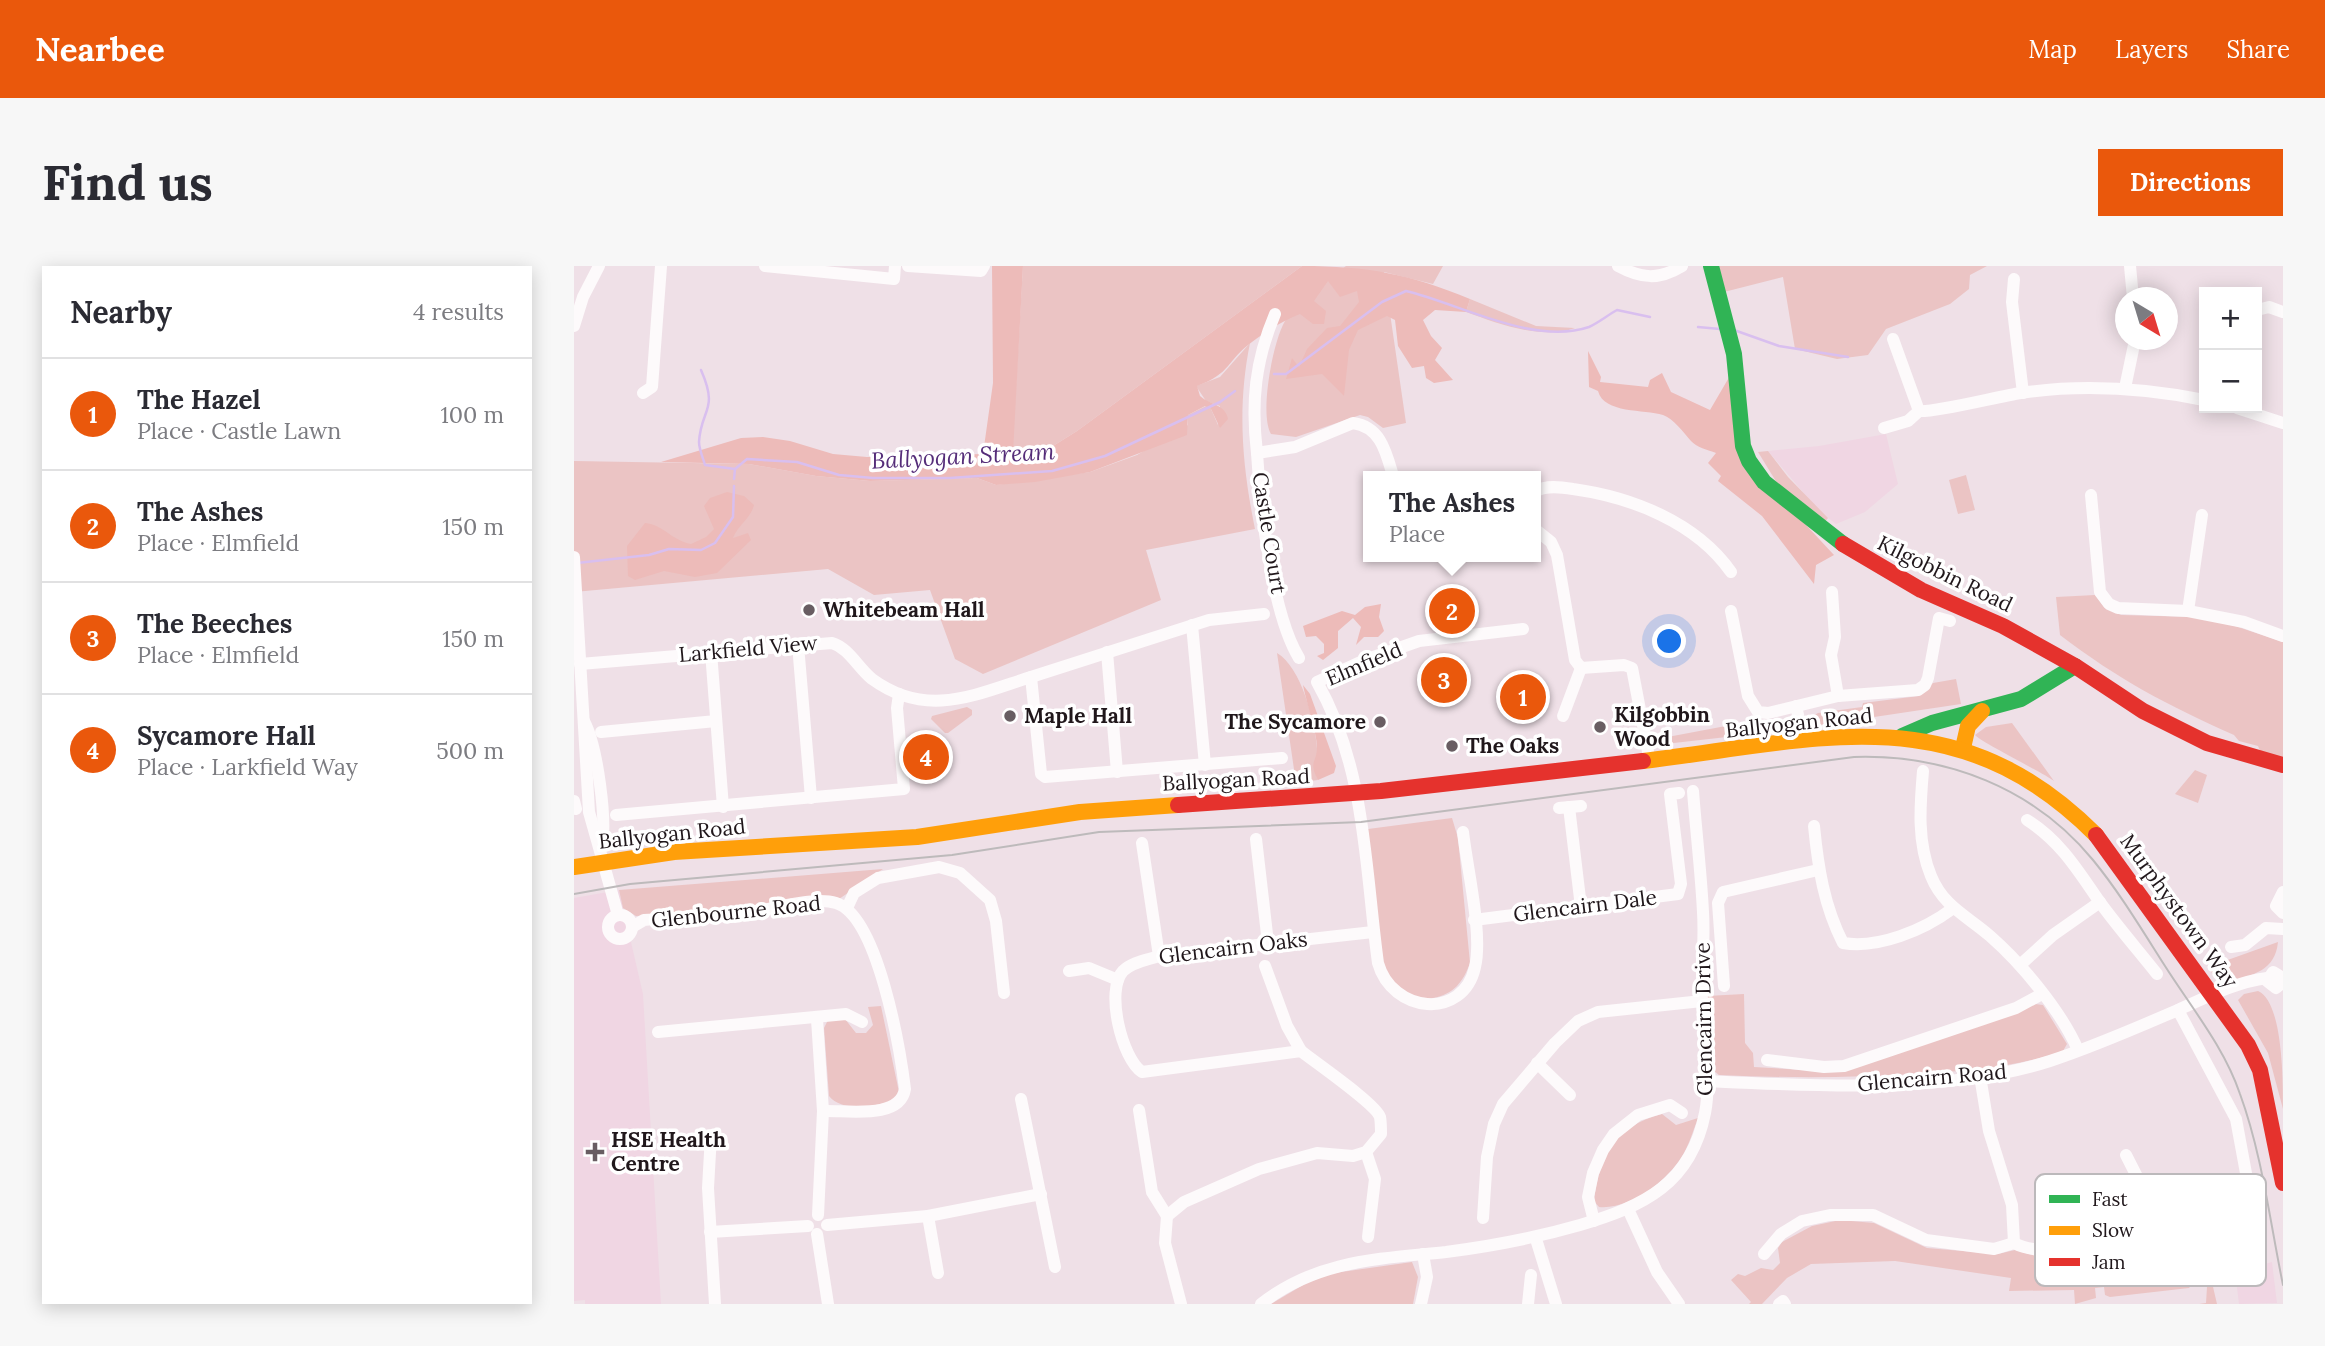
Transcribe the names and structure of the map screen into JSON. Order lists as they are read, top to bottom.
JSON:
{
  "streets": {
    "street": [
      "Castle Court",
      "Kilgobbin Road",
      "Larkfield View",
      "Elmfield",
      "Ballyogan Road",
      "Glencairn Dale",
      "Murphystown Way",
      "Glenbourne Road",
      "Glencairn Oaks",
      "Glencairn Drive",
      "Glencairn Road"
    ]
  },
  "crossings": [
    ["Kilgobbin Road", "Ballyogan Road"],
    ["Larkfield View", "Glenbourne Road"],
    ["Elmfield", "Ballyogan Road"],
    ["Elmfield", "Glencairn Dale"],
    ["Elmfield", "Glencairn Oaks"],
    ["Ballyogan Road", "Murphystown Way"],
    ["Ballyogan Road", "Glenbourne Road"],
    ["Glencairn Dale", "Glencairn Drive"],
    ["Murphystown Way", "Glencairn Road"],
    ["Glencairn Drive", "Glencairn Road"]
  ],
  "water": ["Ballyogan Stream"],
  "places": {
    "other": [
      "Whitebeam Hall",
      "Maple Hall",
      "The Sycamore",
      "Kilgobbin Wood",
      "The Oaks"
    ],
    "health": ["HSE Health Centre"]
  },
  "legend": ["Fast", "Slow", "Jam"],
  "north": "bottom right",
  "page": {
    "header": "Nearbee",
    "nav": ["Map", "Layers", "Share"],
    "buttons": "Directions",
    "title": "Find us",
    "heading": ["Nearby", "4 results"],
    "map_buttons": ["+", "−"],
    "list": [
      {
        "mark": "1",
        "name": "The Hazel",
        "note": "Place · Castle Lawn",
        "value": "100 m"
      },
      {
        "mark": "2",
        "name": "The Ashes",
        "note": "Place · Elmfield",
        "value": "150 m"
      },
      {
        "mark": "3",
        "name": "The Beeches",
        "note": "Place · Elmfield",
        "value": "150 m"
      },
      {
        "mark": "4",
        "name": "Sycamore Hall",
        "note": "Place · Larkfield Way",
        "value": "500 m"
      }
    ],
    "popup": ["The Ashes", "Place"],
    "pins": [
      "2",
      "3",
      "1",
      "4"
    ]
  }
}
